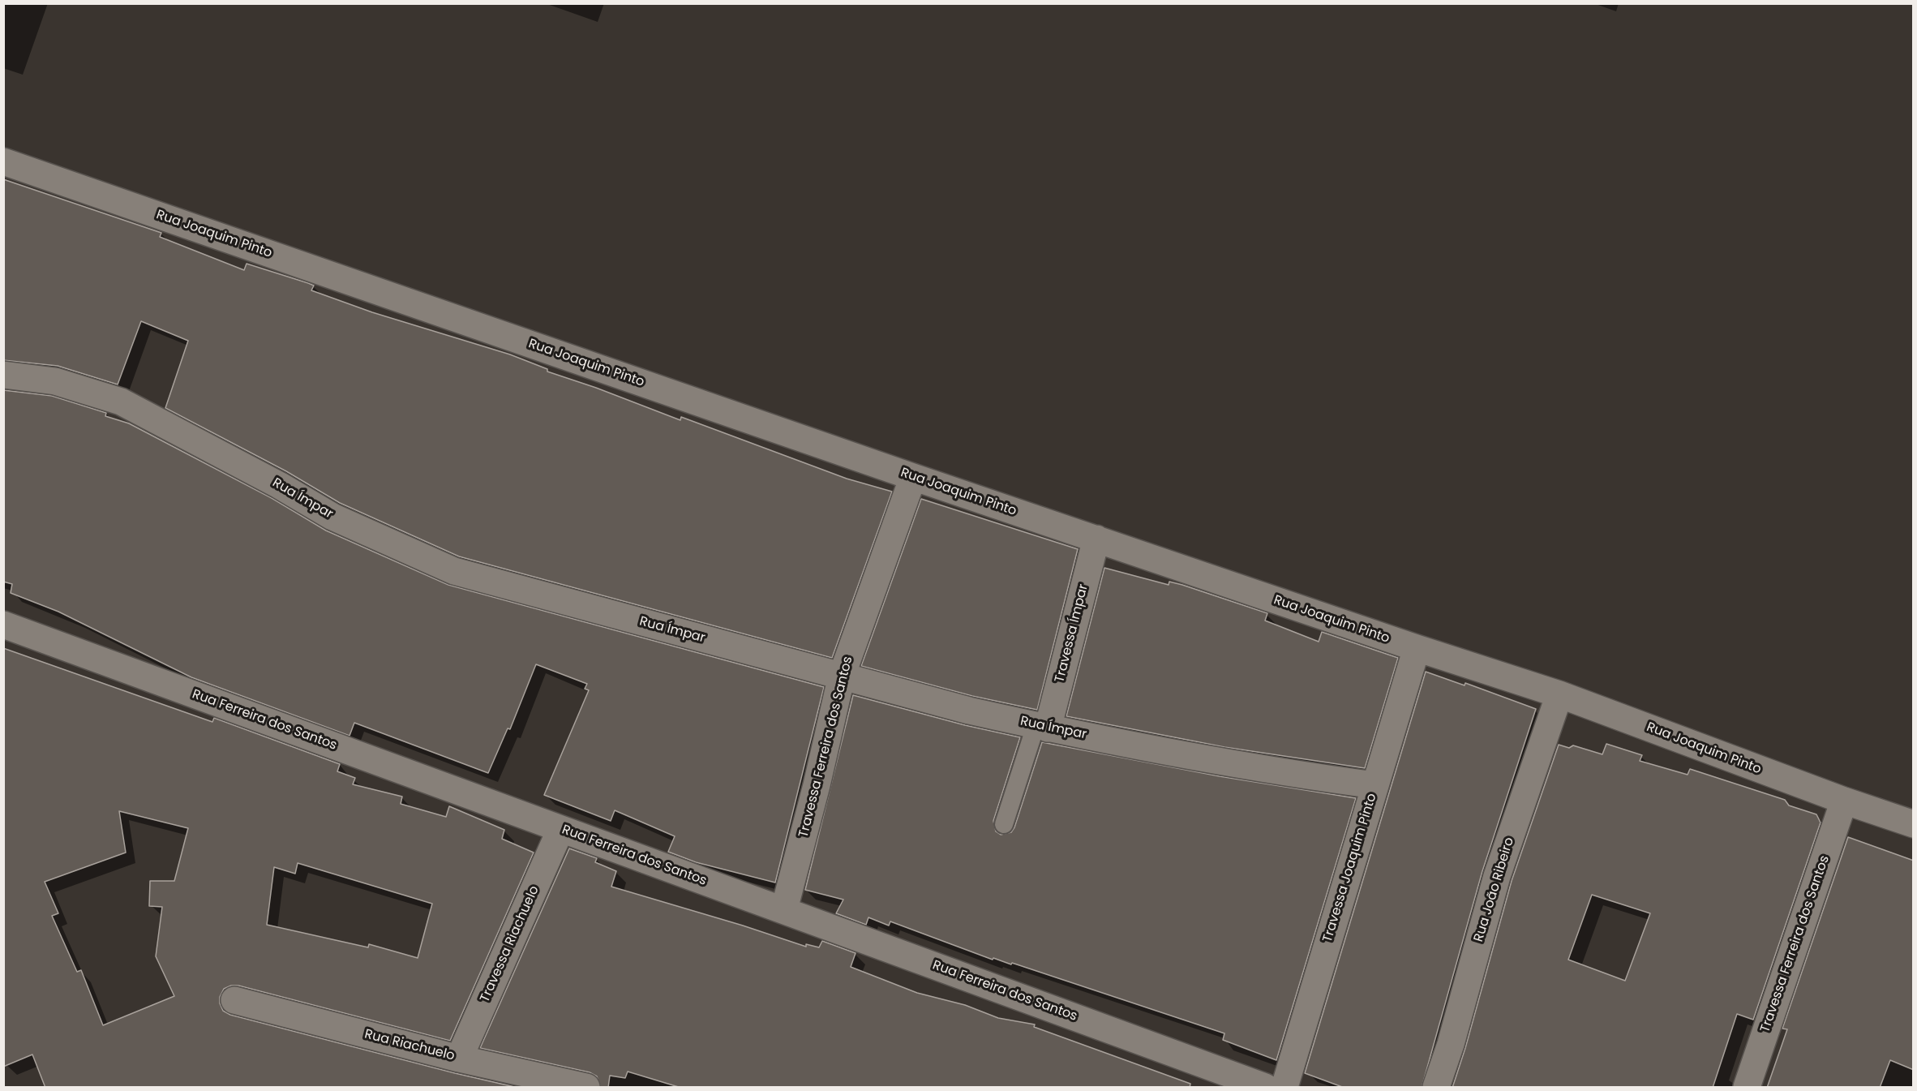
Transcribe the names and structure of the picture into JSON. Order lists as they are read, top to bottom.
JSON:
{
  "streets": {
    "street": [
      "Rua Joaquim Pinto",
      "Rua Ímpar",
      "Travessa Ímpar",
      "Rua Ferreira dos Santos",
      "Travessa Ferreira dos Santos",
      "Travessa Joaquim Pinto",
      "Rua João Ribeiro",
      "Travessa Riachuelo",
      "Rua Riachuelo"
    ]
  },
  "crossings": [
    ["Rua Joaquim Pinto", "Travessa Ímpar"],
    ["Rua Joaquim Pinto", "Travessa Ferreira dos Santos"],
    ["Rua Joaquim Pinto", "Travessa Joaquim Pinto"],
    ["Rua Joaquim Pinto", "Rua João Ribeiro"],
    ["Rua Ímpar", "Travessa Ímpar"],
    ["Rua Ímpar", "Travessa Ferreira dos Santos"],
    ["Rua Ímpar", "Travessa Joaquim Pinto"],
    ["Rua Ferreira dos Santos", "Travessa Ferreira dos Santos"],
    ["Rua Ferreira dos Santos", "Travessa Riachuelo"],
    ["Travessa Riachuelo", "Rua Riachuelo"]
  ]
}
